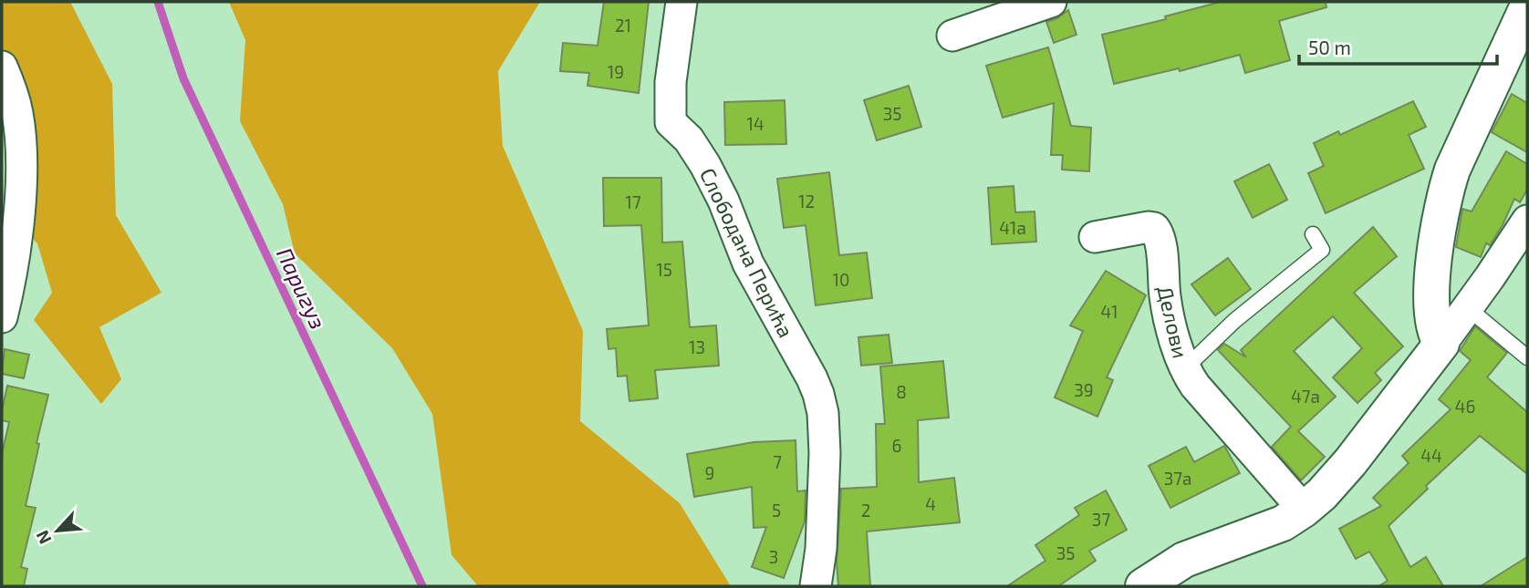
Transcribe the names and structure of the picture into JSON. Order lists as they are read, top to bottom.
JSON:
{
  "streets": {
    "street": ["Слободана Перића", "Делови"]
  },
  "water": ["Паригуз"],
  "house_numbers": [
    "21",
    "19",
    "35",
    "14",
    "12",
    "17",
    "41a",
    "15",
    "10",
    "41",
    "13",
    "39",
    "8",
    "47a",
    "46",
    "6",
    "44",
    "7",
    "9",
    "37a",
    "4",
    "5",
    "2",
    "37",
    "35",
    "3"
  ],
  "scale_bar": "50 m",
  "north": "bottom left"
}
